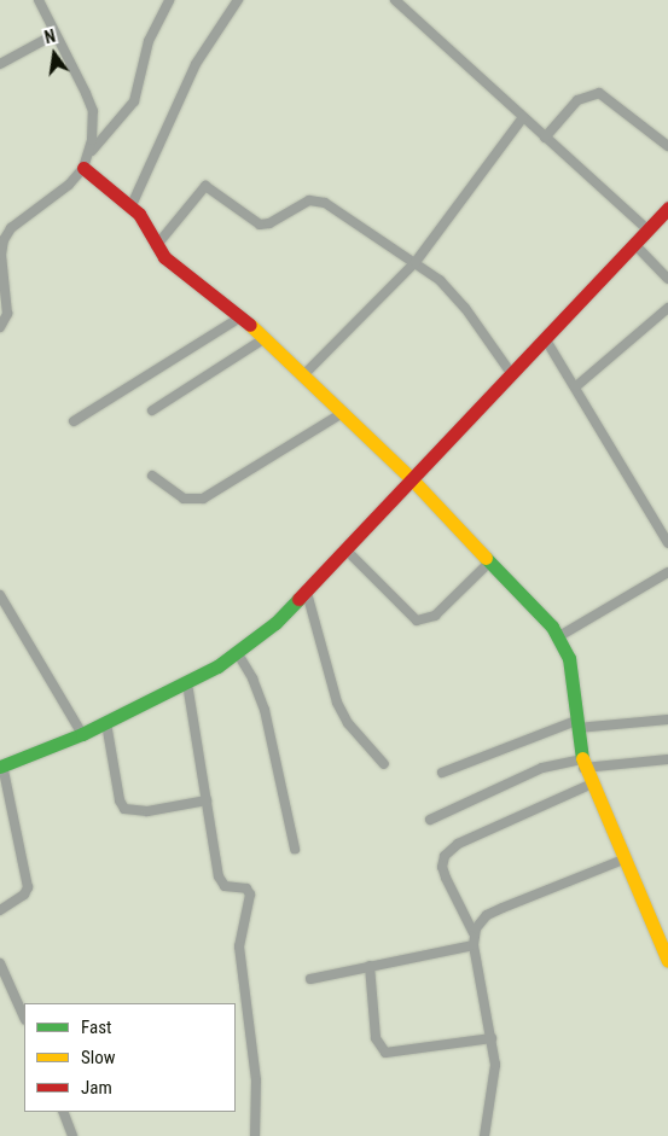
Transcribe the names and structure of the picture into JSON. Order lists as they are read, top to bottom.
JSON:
{
  "legend": ["Fast", "Slow", "Jam"],
  "north": "top"
}
